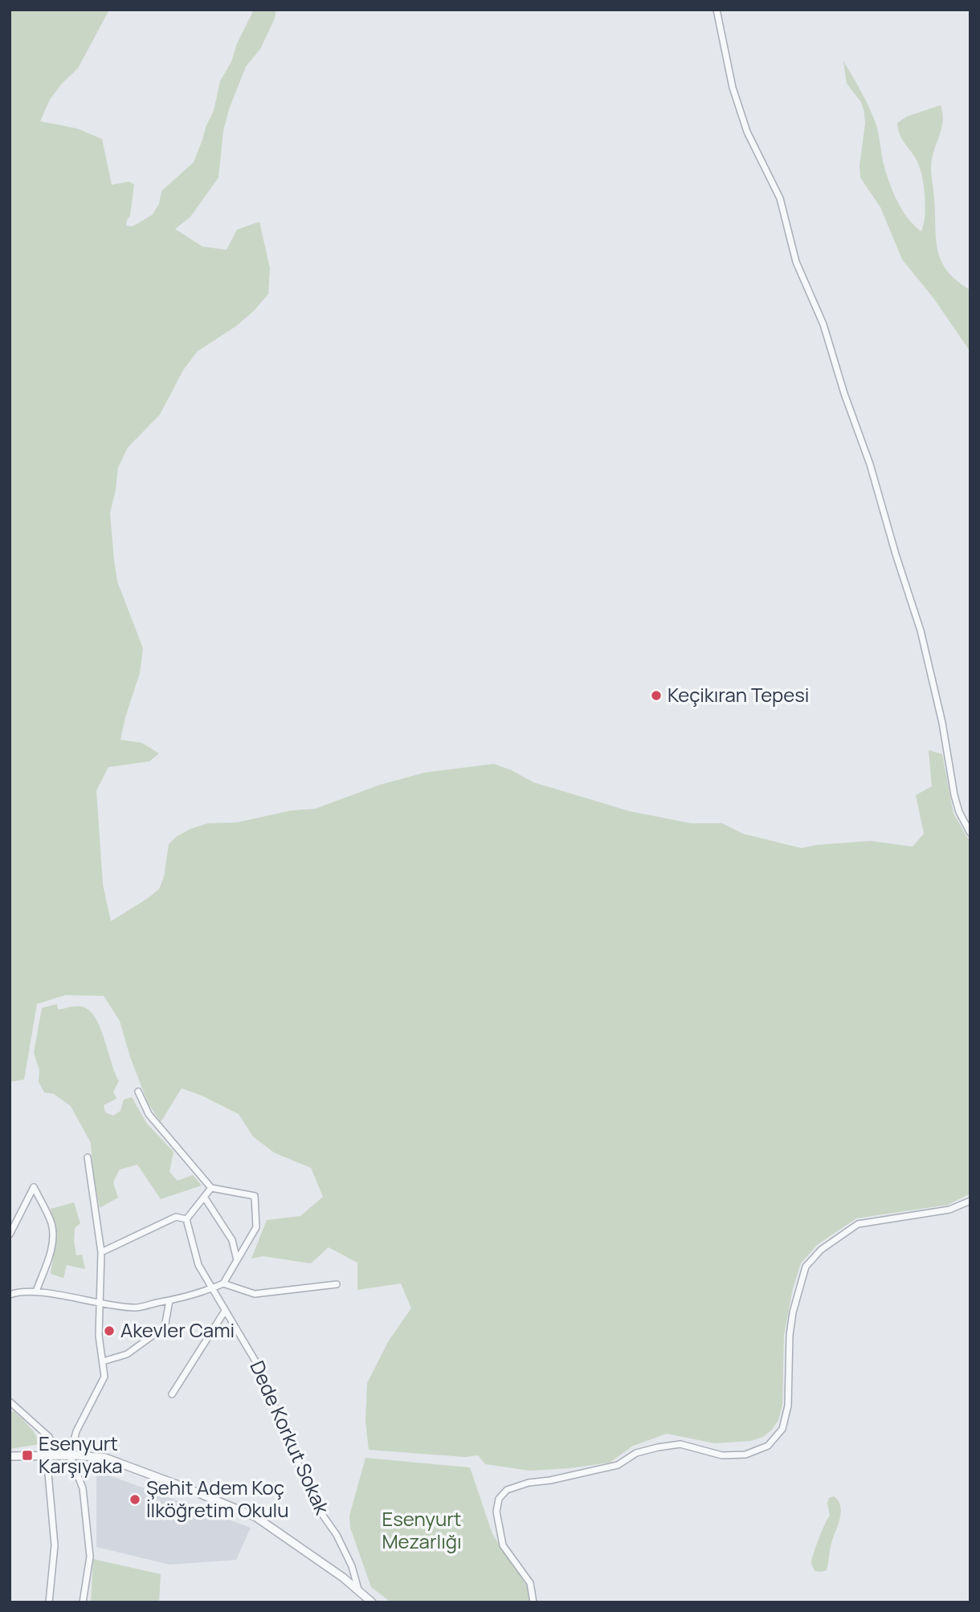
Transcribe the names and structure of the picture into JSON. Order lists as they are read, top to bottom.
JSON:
{
  "streets": {
    "street": ["Dede Korkut Sokak"]
  },
  "parks": ["Esenyurt Mezarlığı"],
  "places": {
    "other": ["Keçikıran Tepesi", "Akevler Cami", "Şehit Adem Koç İlköğretim Okulu"],
    "transit": ["Esenyurt Karşıyaka"]
  }
}
